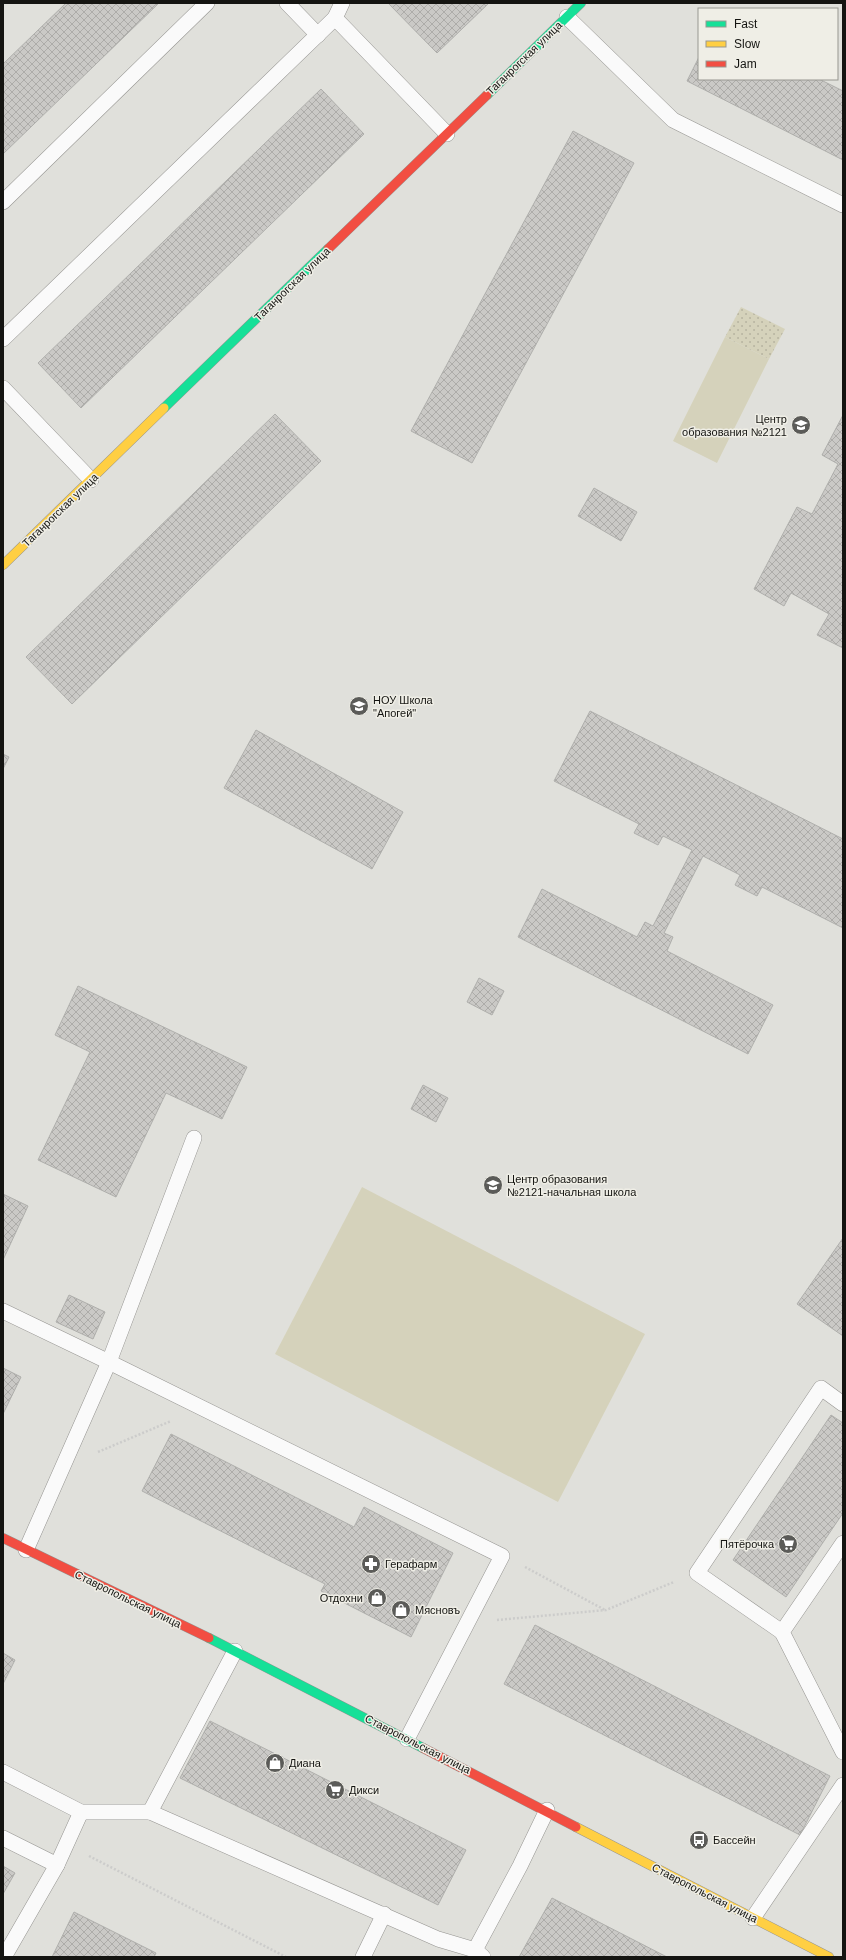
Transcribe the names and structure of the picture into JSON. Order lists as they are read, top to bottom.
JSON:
{
  "streets": {
    "main road": ["Таганрогская улица", "Ставропольская улица"]
  },
  "places": {
    "school or university": ["Центр образования №2121", "НОУ Школа \"Апогей\"", "Центр образования №2121-начальная школа"],
    "supermarket": ["Пятёрочка", "Дикси"],
    "pharmacy": ["Герафарм"],
    "shop": ["Отдохни", "Мясновъ", "Диана"],
    "bus stop": ["Бассейн"]
  },
  "legend": ["Fast", "Slow", "Jam"]
}
